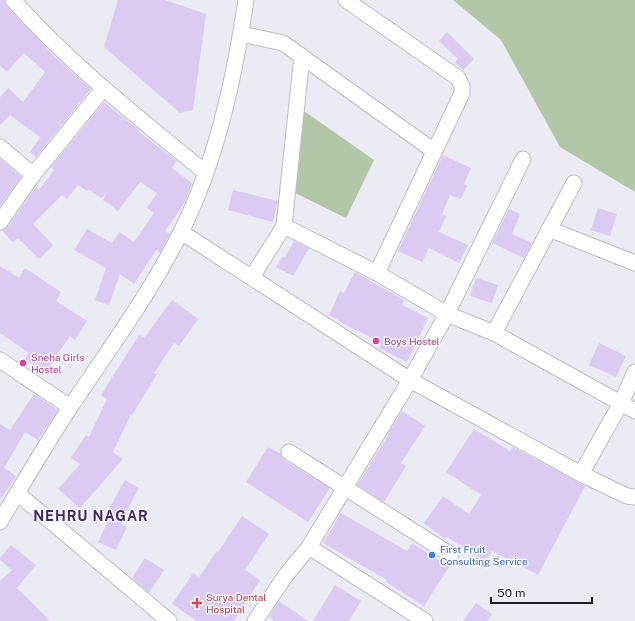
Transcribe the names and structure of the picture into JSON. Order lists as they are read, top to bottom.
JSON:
{
  "districts": ["NEHRU NAGAR"],
  "places": {
    "other": ["Boys Hostel", "Sneha Girls Hostel", "First Fruit Consulting Service"],
    "health": ["Surya Dental Hospital"]
  },
  "scale_bar": "50 m"
}
